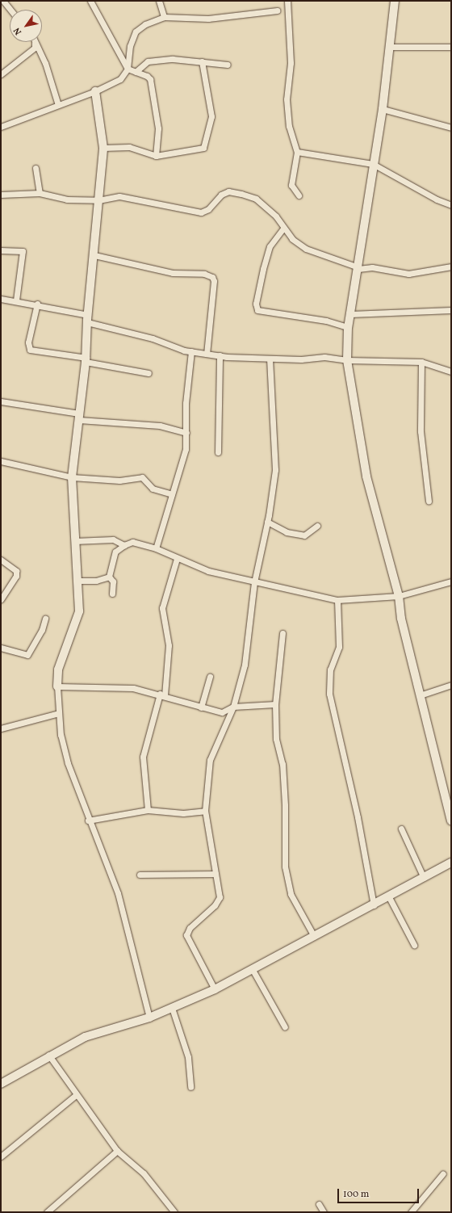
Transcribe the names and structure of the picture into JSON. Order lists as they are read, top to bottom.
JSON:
{
  "scale_bar": "100 m",
  "north": "bottom left"
}
